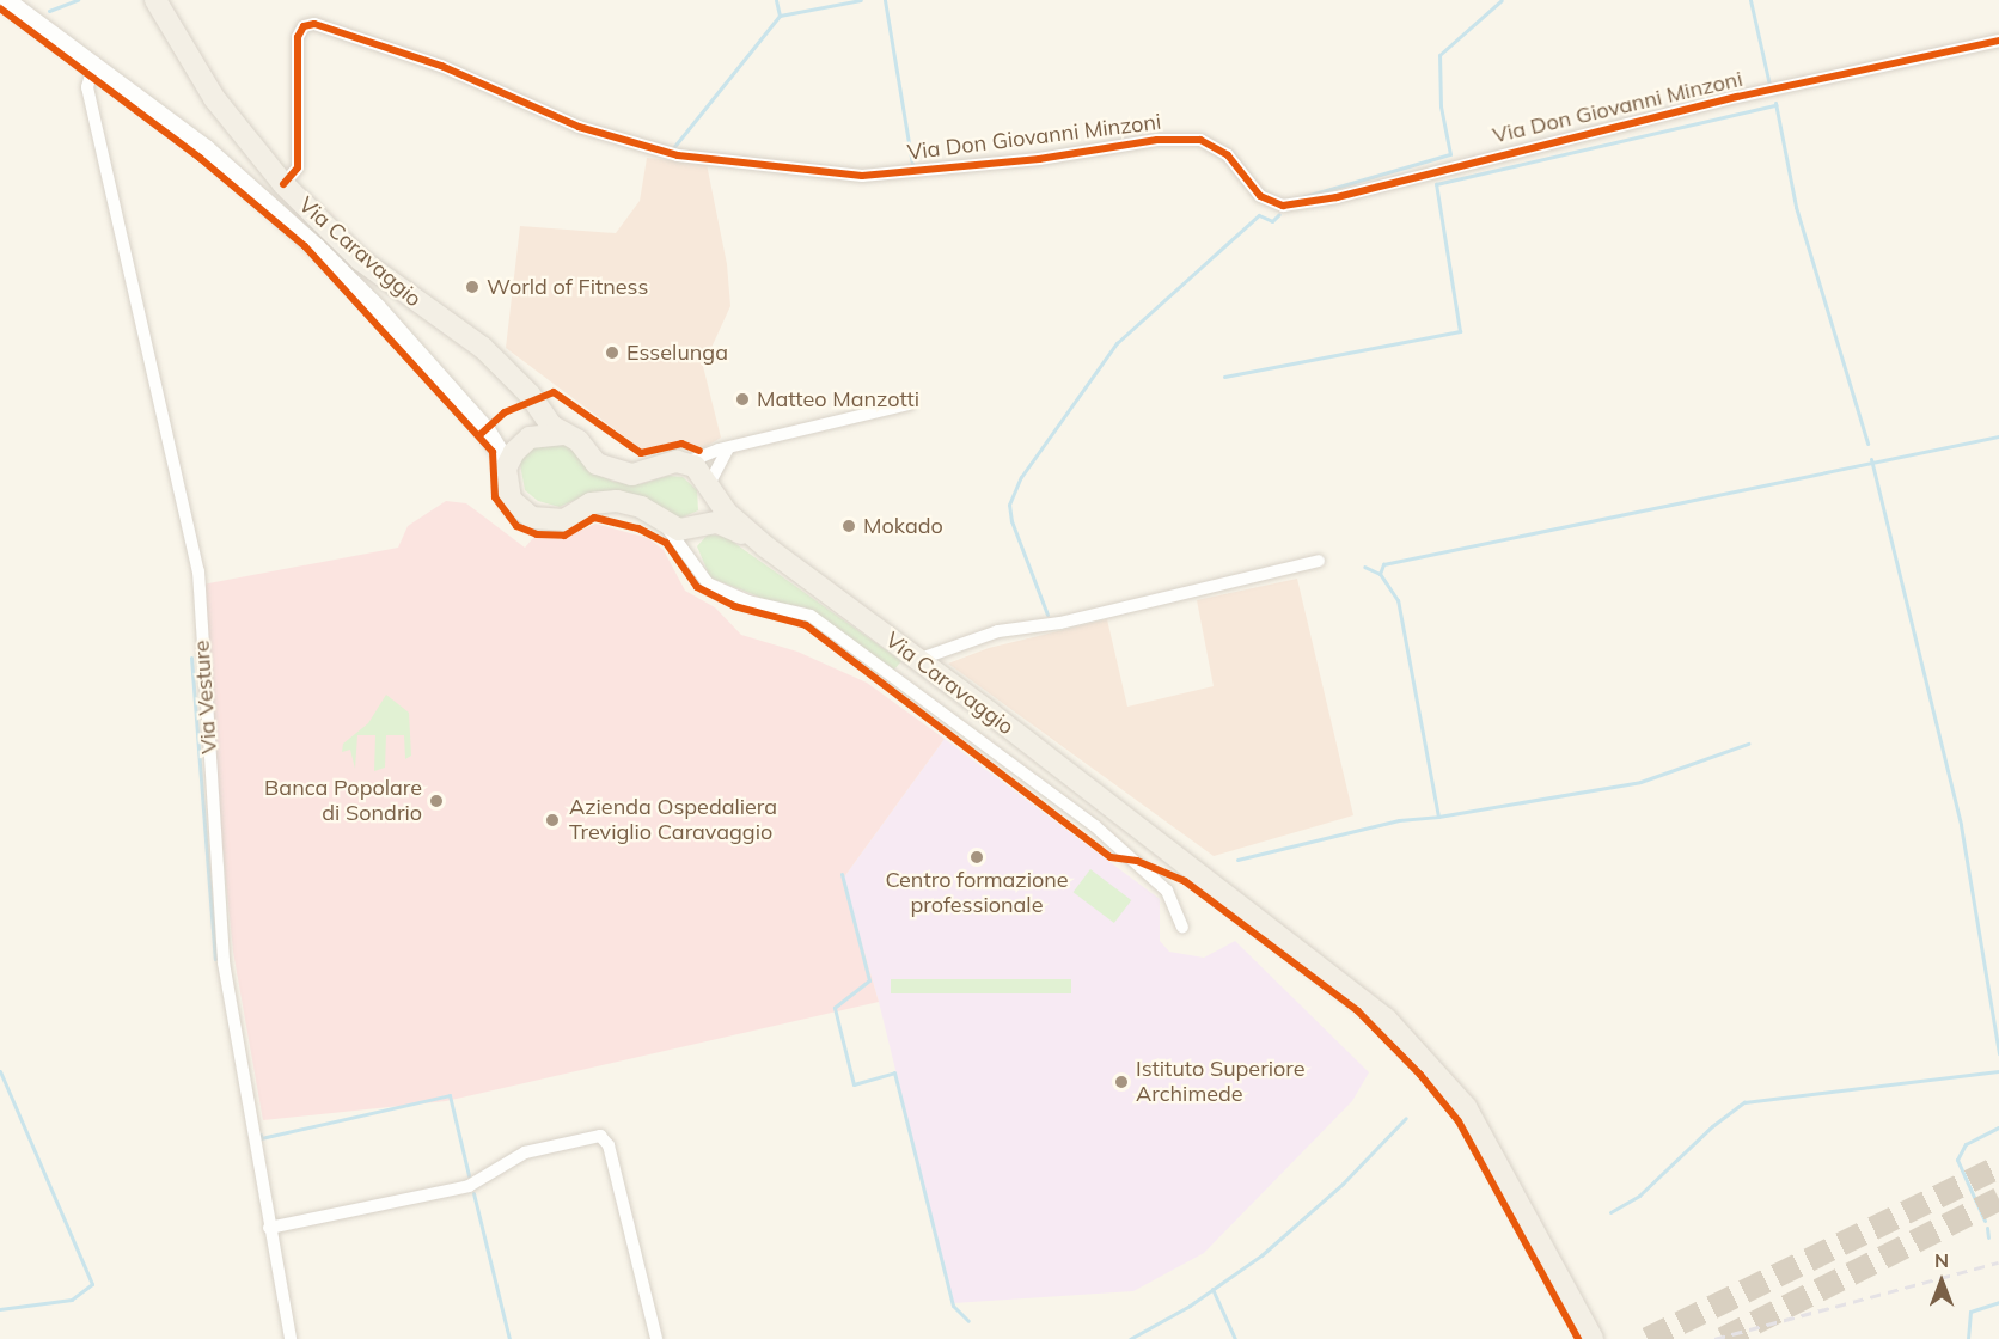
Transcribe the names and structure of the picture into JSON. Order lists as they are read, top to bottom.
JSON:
{
  "streets": {
    "main road": ["Via Caravaggio"],
    "street": ["Via Don Giovanni Minzoni", "Via Vesture"]
  },
  "crossings": [
    ["Via Don Giovanni Minzoni", "Via Caravaggio"],
    ["Via Caravaggio", "Via Vesture"]
  ],
  "places": [
    "World of Fitness",
    "Esselunga",
    "Matteo Manzotti",
    "Mokado",
    "Banca Popolare di Sondrio",
    "Azienda Ospedaliera Treviglio Caravaggio",
    "Centro formazione professionale",
    "Istituto Superiore Archimede"
  ],
  "north": "top"
}
